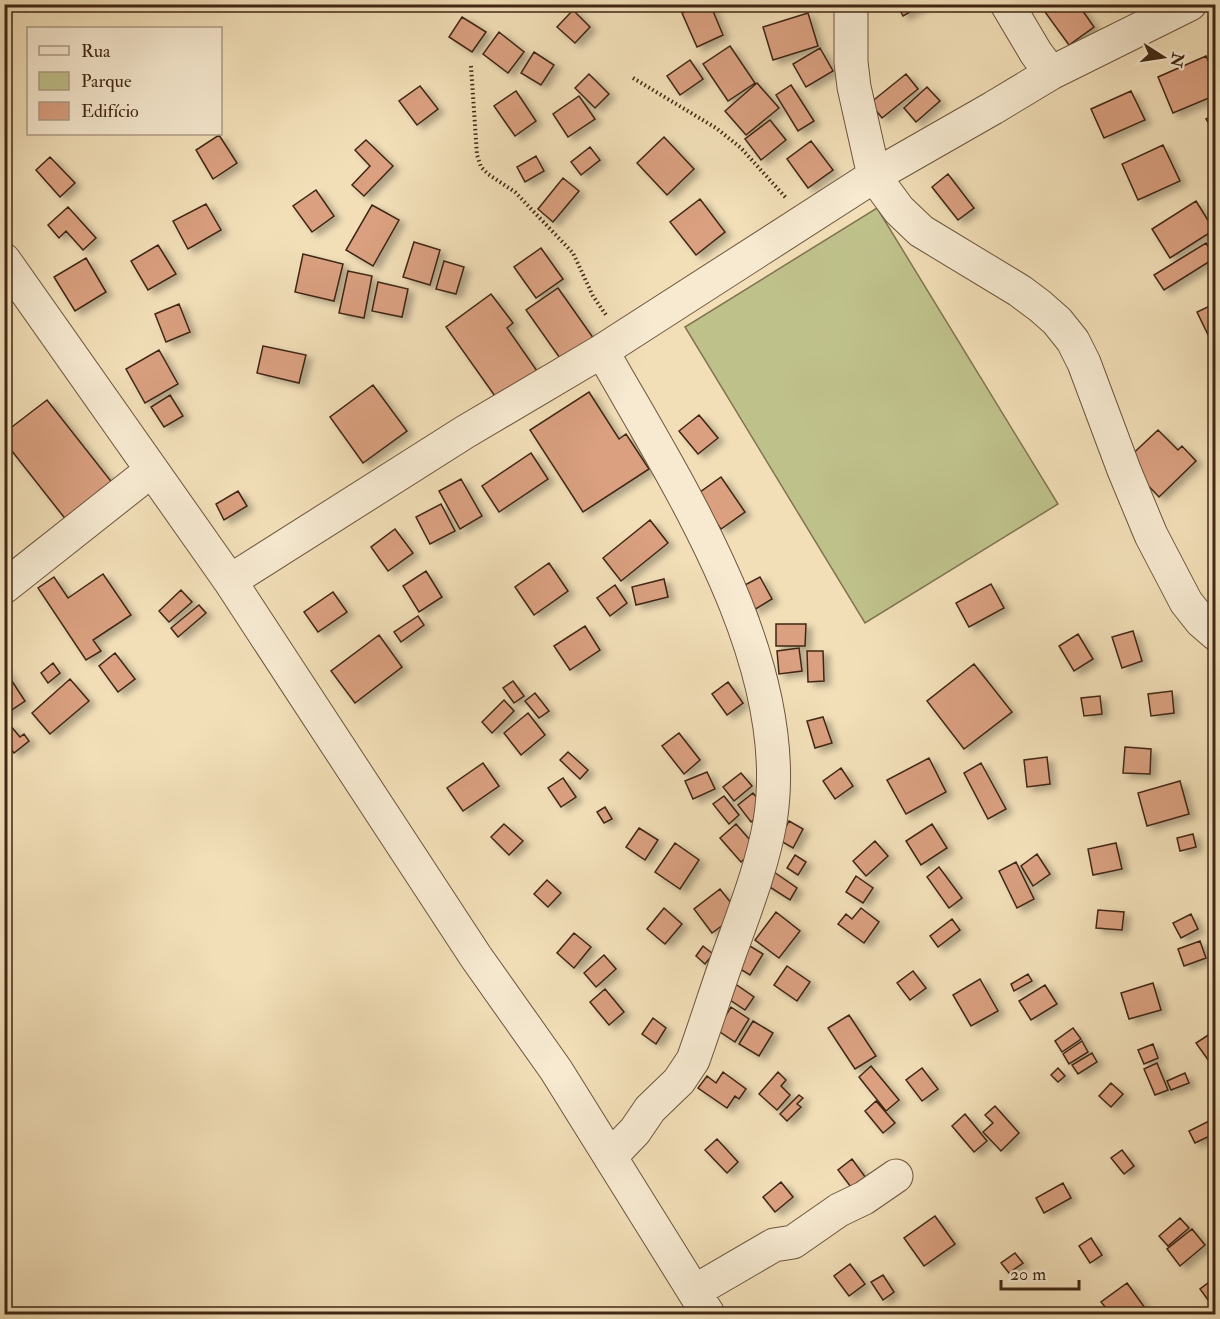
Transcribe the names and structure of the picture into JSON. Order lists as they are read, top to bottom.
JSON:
{
  "legend": ["Rua", "Parque", "Edifício"],
  "scale_bar": "20 m",
  "north": "right"
}
